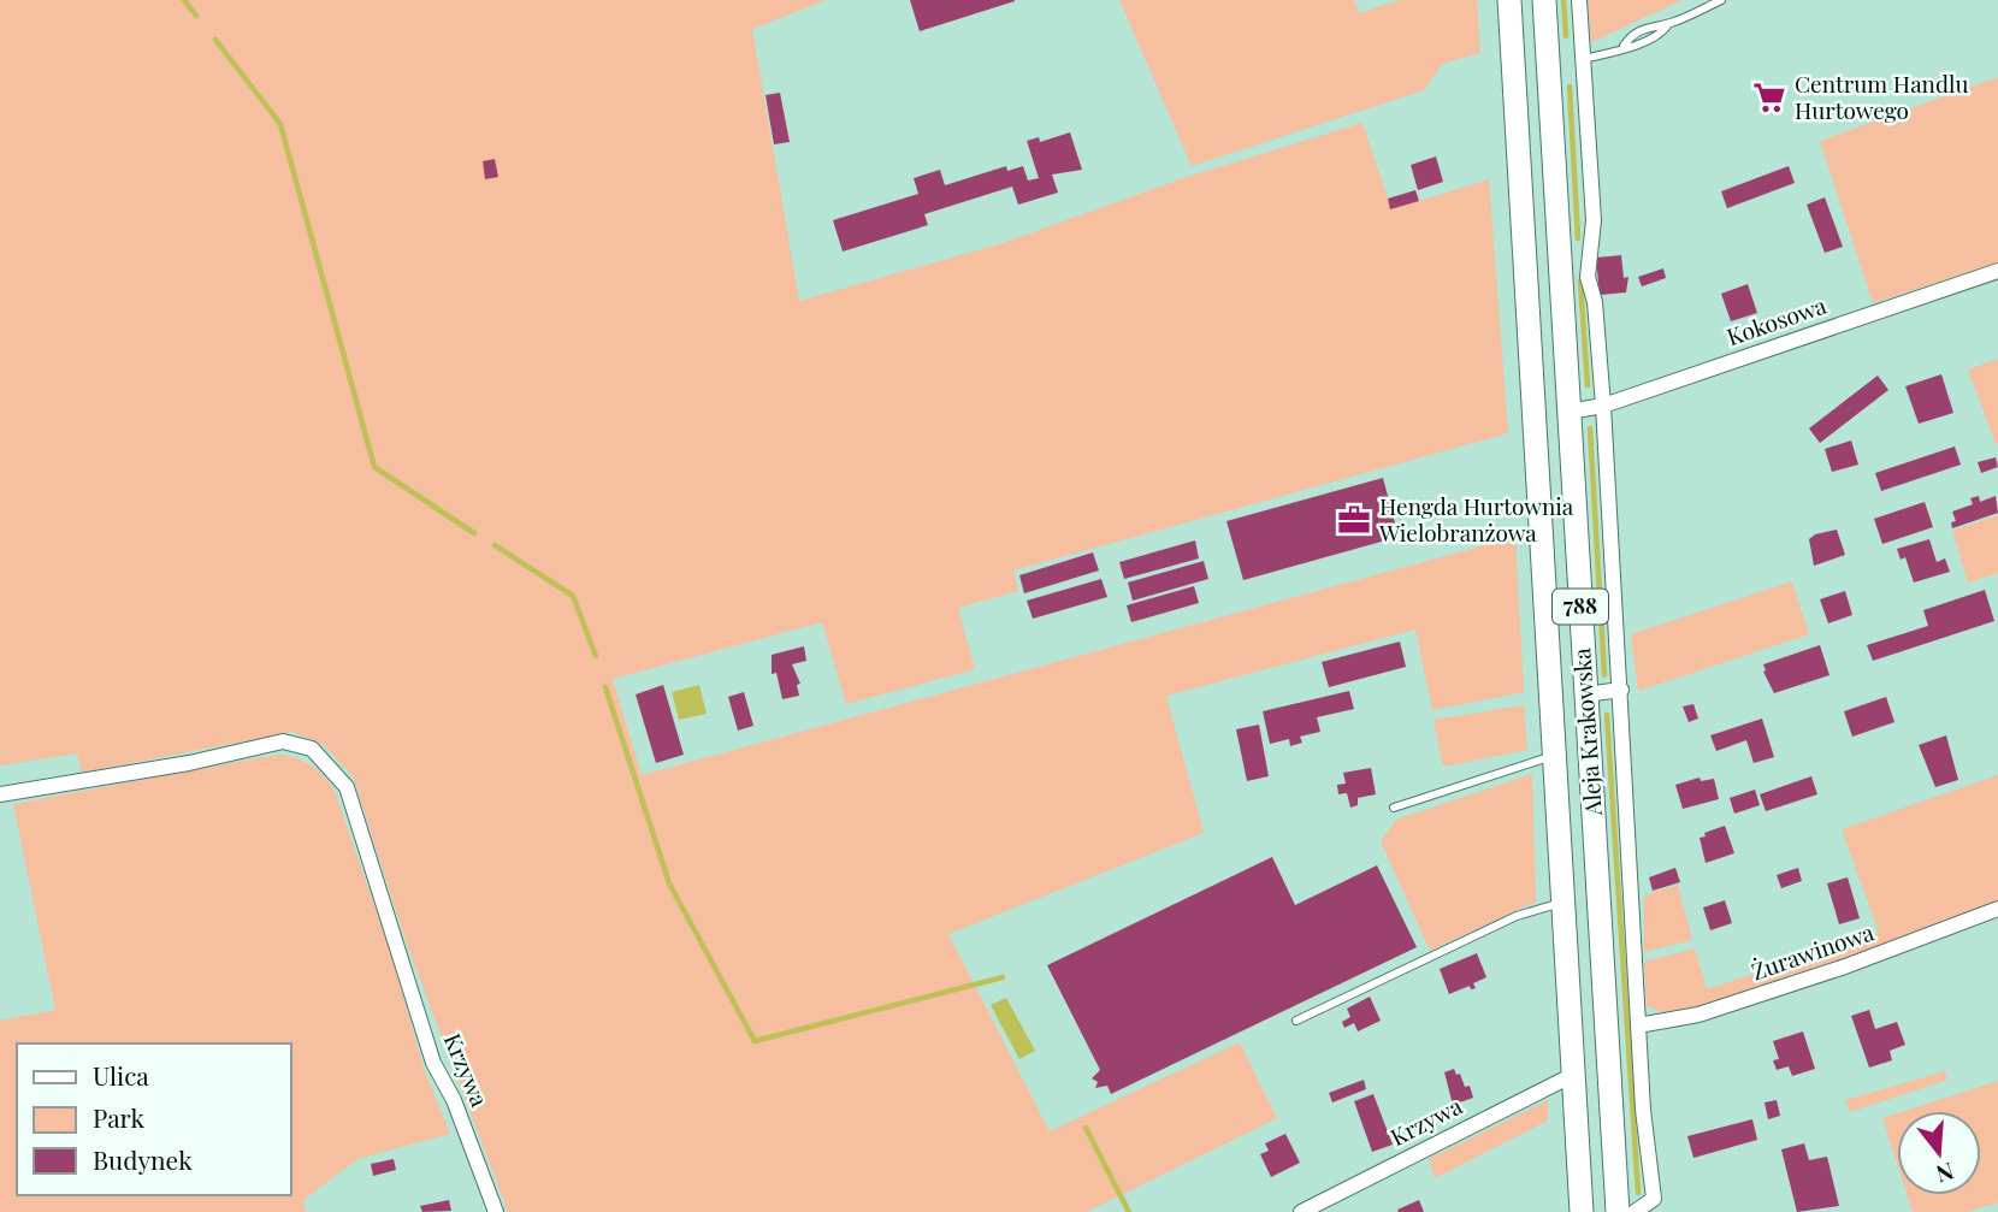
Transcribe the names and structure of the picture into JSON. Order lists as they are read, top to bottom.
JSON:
{
  "streets": {
    "main road": ["788", "Aleja Krakowska"],
    "street": ["Kokosowa", "Żurawinowa", "Krzywa"]
  },
  "crossings": [
    ["Kokosowa", "Aleja Krakowska"],
    ["Aleja Krakowska", "Krzywa"]
  ],
  "places": {
    "supermarket": ["Centrum Handlu Hurtowego"],
    "office": ["Hengda Hurtownia Wielobranżowa"]
  },
  "legend": ["Ulica", "Park", "Budynek"],
  "north": "bottom"
}
